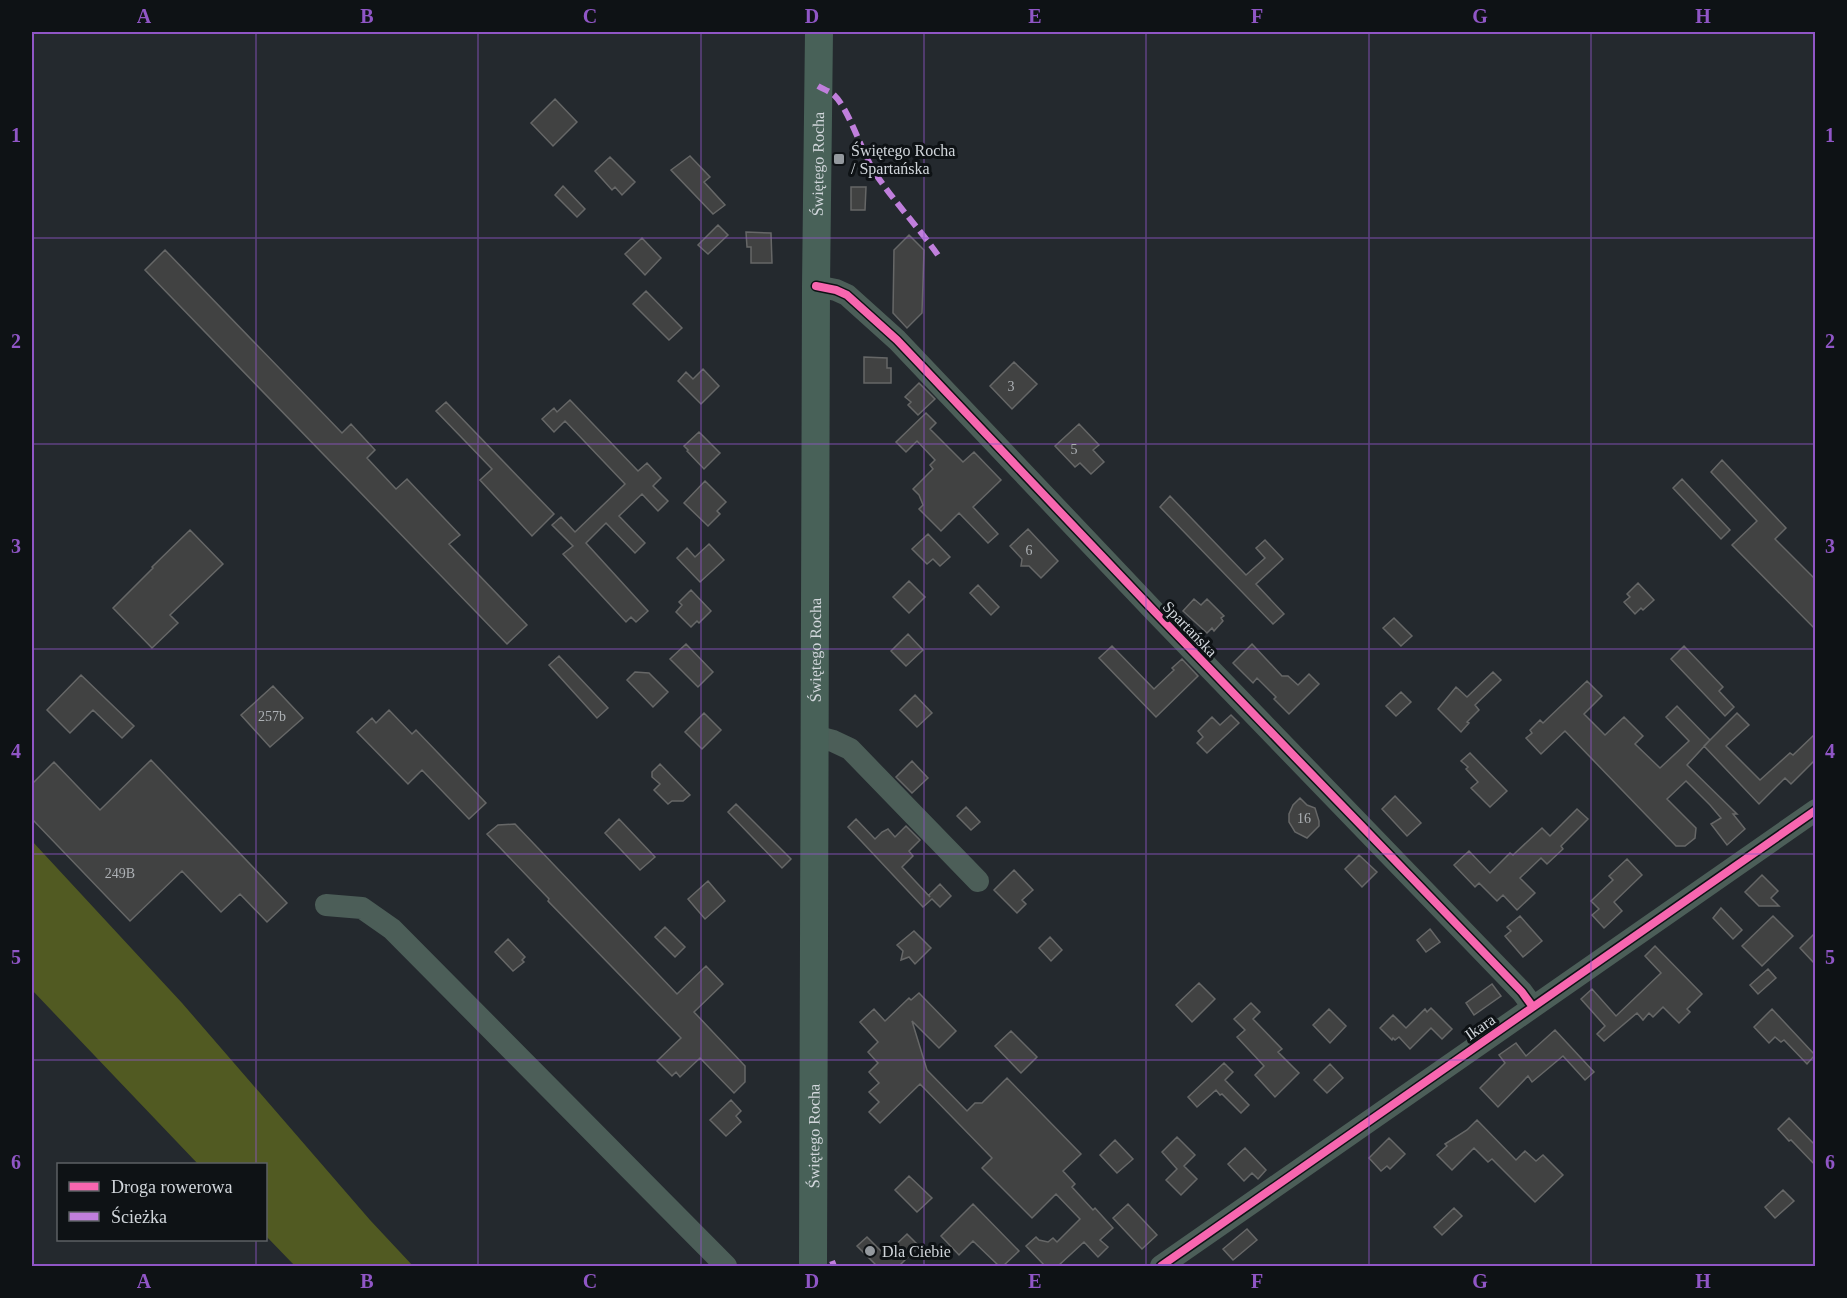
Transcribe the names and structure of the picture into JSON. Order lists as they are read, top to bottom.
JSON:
{
  "streets": {
    "main road": ["Świętego Rocha"],
    "street": ["Spartańska", "Ikara"]
  },
  "crossings": [
    ["Świętego Rocha", "Spartańska"],
    ["Spartańska", "Ikara"]
  ],
  "places": {
    "transit": ["Świętego Rocha / Spartańska"],
    "other": ["Dla Ciebie"]
  },
  "house_numbers": [
    "3",
    "5",
    "6",
    "257b",
    "16",
    "249B"
  ],
  "legend": ["Droga rowerowa", "Ścieżka"],
  "grid": {
    "columns": [
      "A",
      "B",
      "C",
      "D",
      "E",
      "F",
      "G",
      "H"
    ],
    "rows": [
      "1",
      "2",
      "3",
      "4",
      "5",
      "6"
    ]
  }
}
